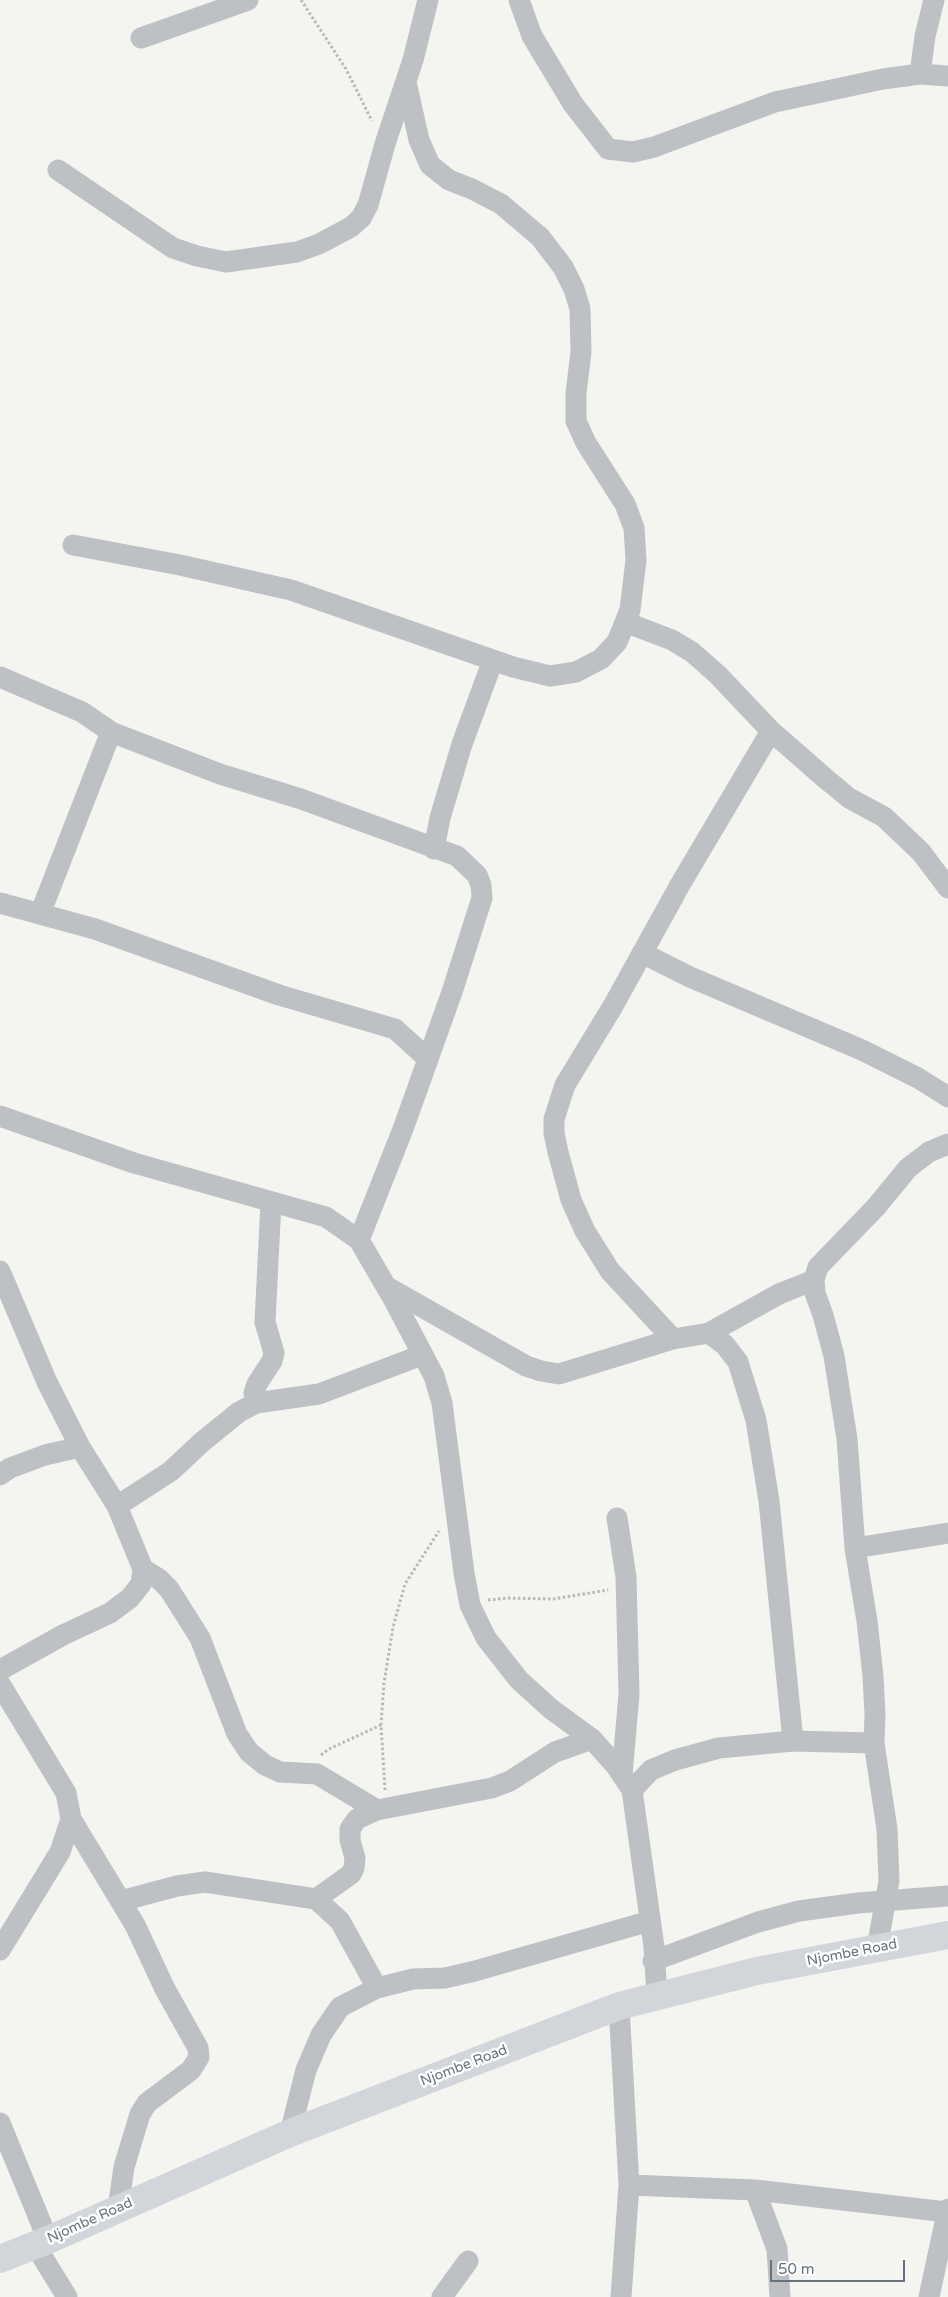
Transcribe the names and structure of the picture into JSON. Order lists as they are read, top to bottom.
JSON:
{
  "streets": {
    "highway": ["Njombe Road"]
  },
  "scale_bar": "50 m"
}
